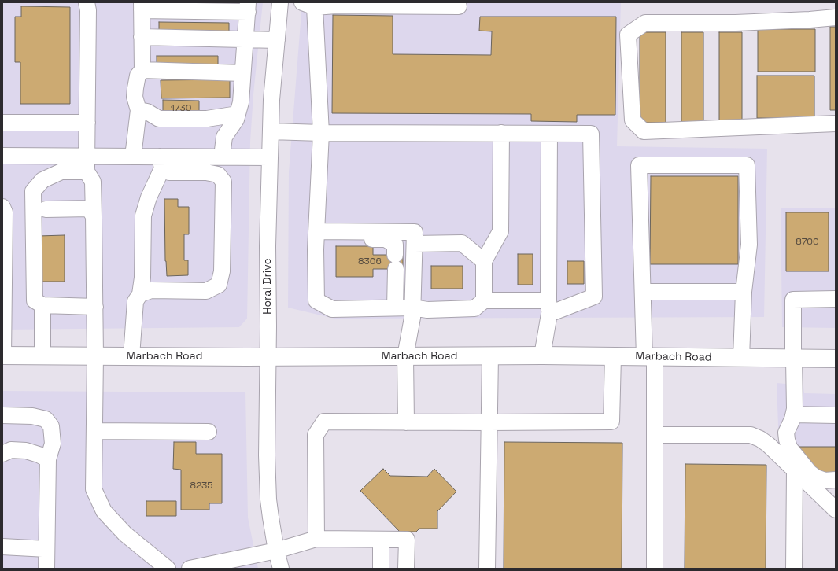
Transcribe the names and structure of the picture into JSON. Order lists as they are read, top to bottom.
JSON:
{
  "streets": {
    "main road": ["Marbach Road"],
    "street": ["Horal Drive"]
  },
  "crossings": [
    ["Horal Drive", "Marbach Road"]
  ],
  "house_numbers": [
    "1730",
    "8700",
    "8306",
    "8235"
  ]
}
